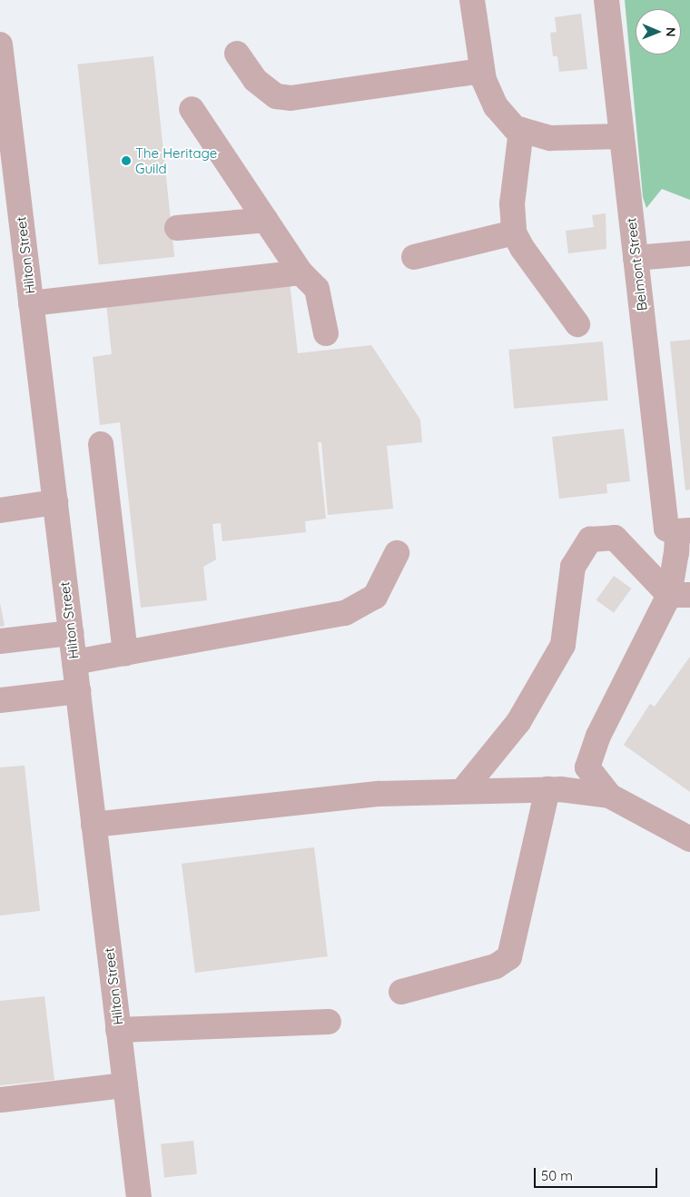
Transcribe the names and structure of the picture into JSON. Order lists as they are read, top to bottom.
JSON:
{
  "streets": {
    "street": ["Hilton Street", "Belmont Street"]
  },
  "places": ["The Heritage Guild"],
  "scale_bar": "50 m",
  "north": "right"
}
